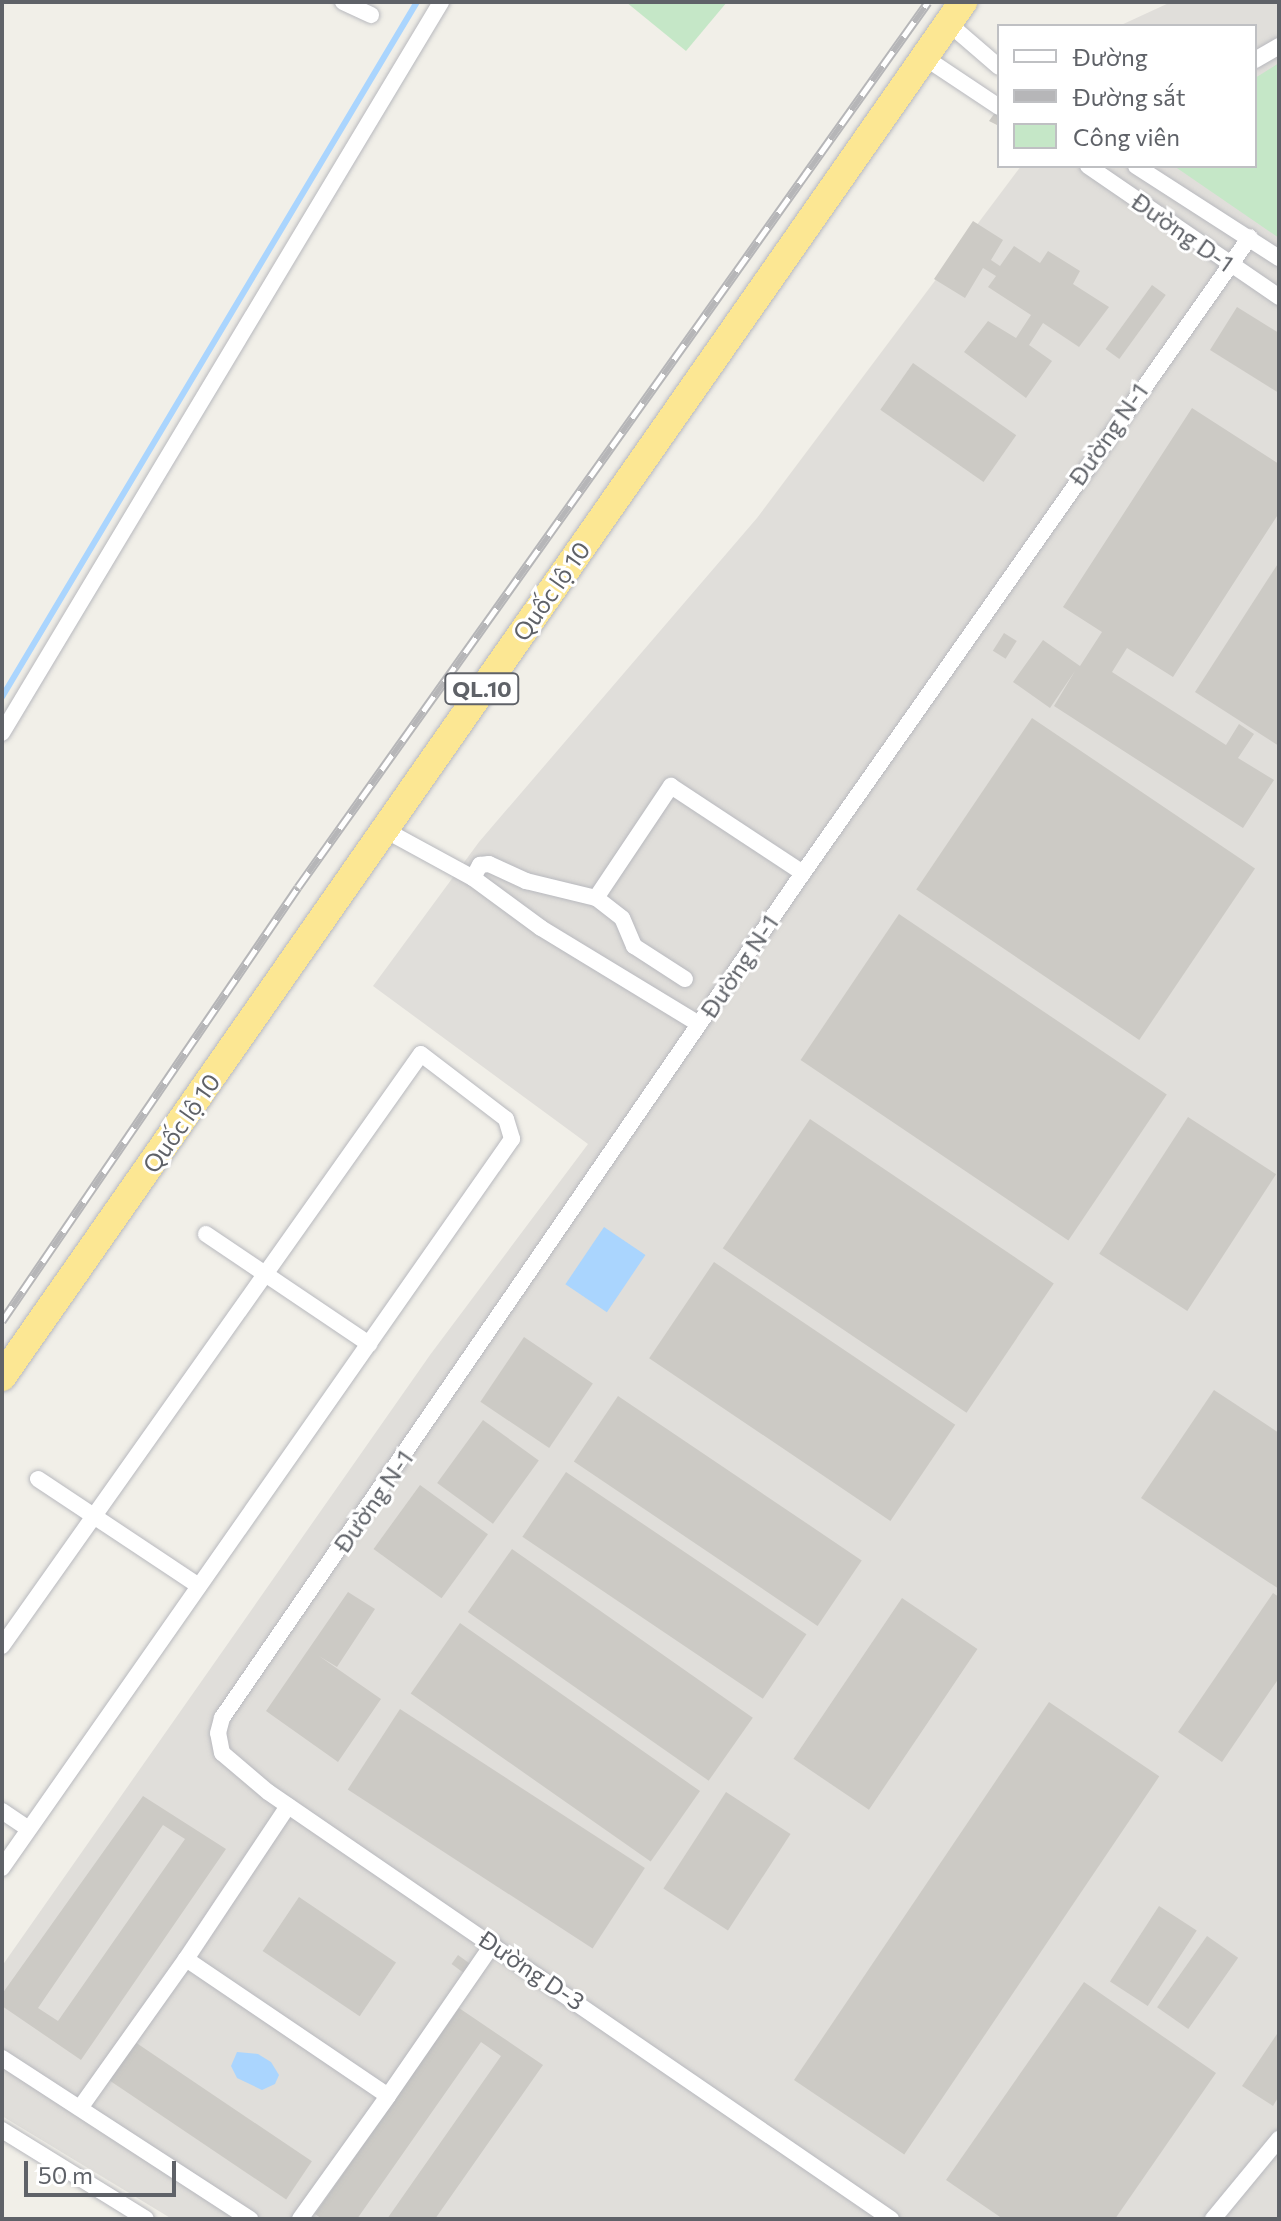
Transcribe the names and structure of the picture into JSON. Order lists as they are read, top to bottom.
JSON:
{
  "streets": {
    "highway": ["Quốc lộ 10", "QL.10"],
    "street": ["Đường D-1", "Đường N-1", "Đường D-3"]
  },
  "crossings": [
    ["Đường D-1", "Đường N-1"],
    ["Đường N-1", "Đường D-3"]
  ],
  "legend": ["Đường", "Đường sắt", "Công viên"],
  "scale_bar": "50 m"
}
